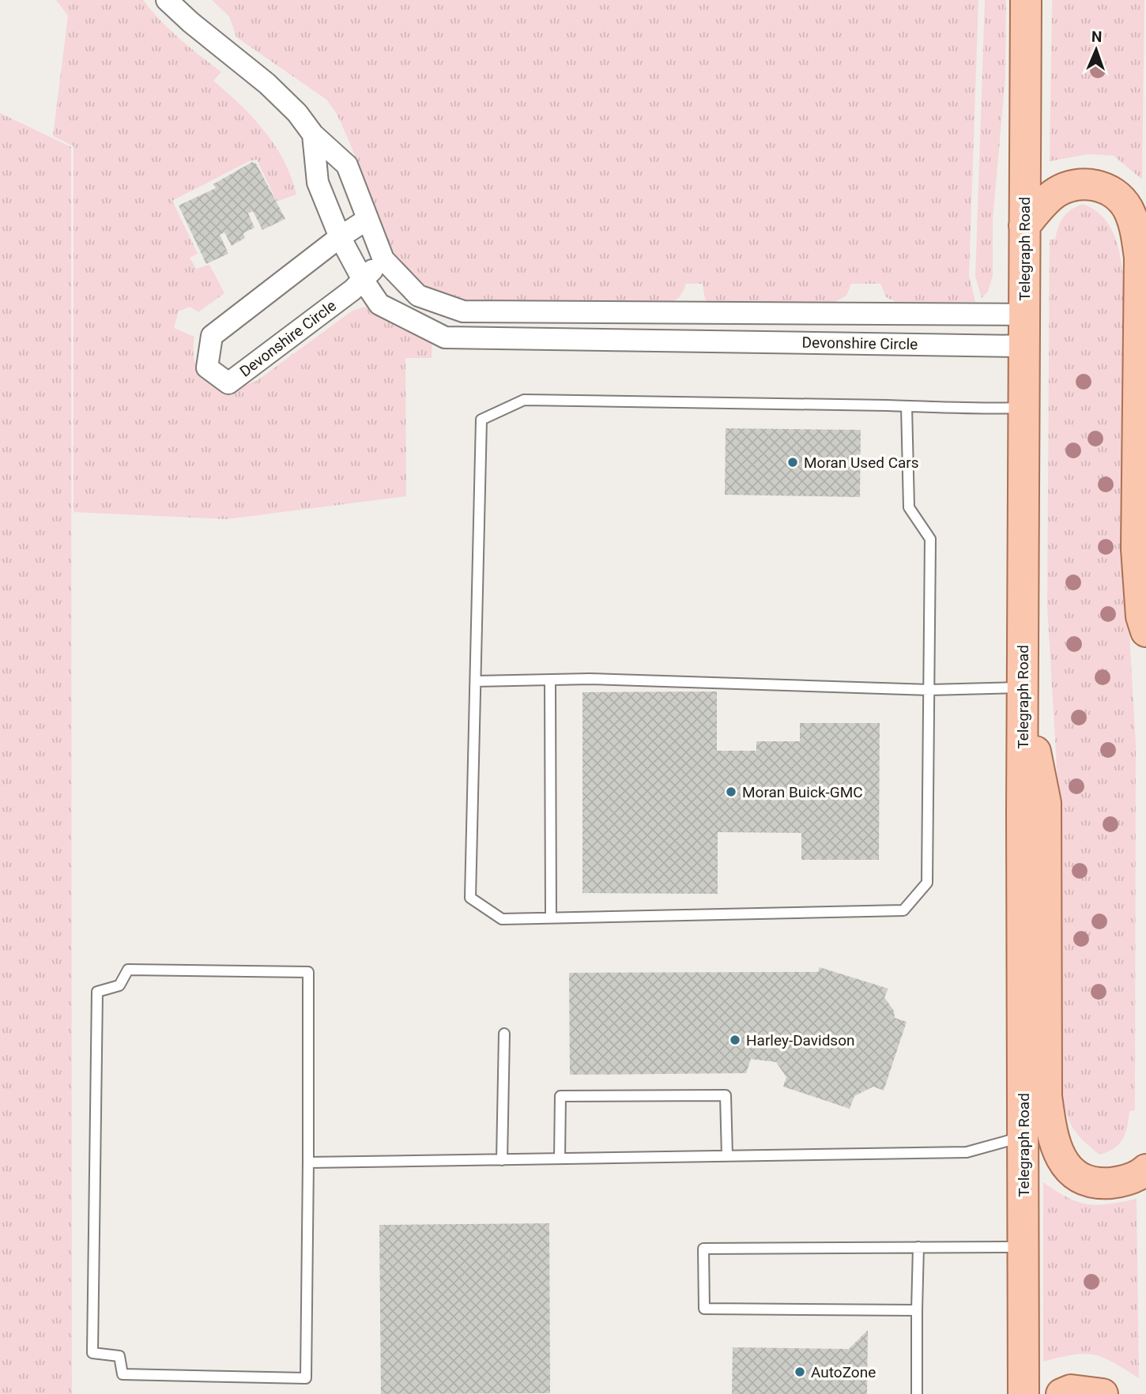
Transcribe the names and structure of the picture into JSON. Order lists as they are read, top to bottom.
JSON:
{
  "streets": {
    "main road": ["Telegraph Road"],
    "street": ["Devonshire Circle"]
  },
  "crossings": [
    ["Telegraph Road", "Devonshire Circle"]
  ],
  "places": [
    "Moran Used Cars",
    "Moran Buick-GMC",
    "Harley-Davidson",
    "AutoZone"
  ],
  "north": "top"
}
